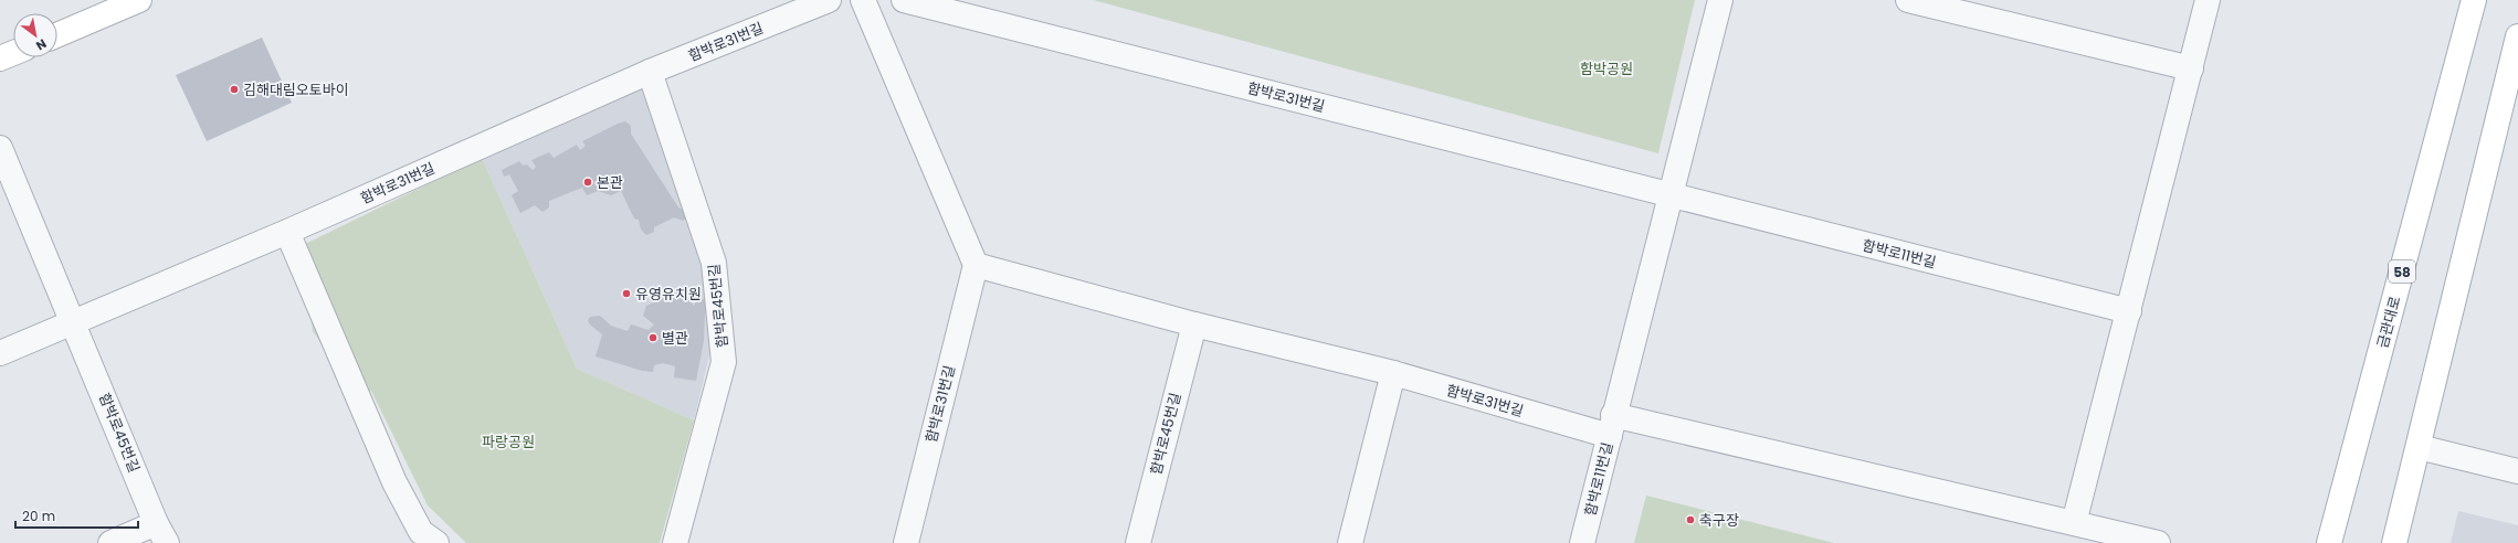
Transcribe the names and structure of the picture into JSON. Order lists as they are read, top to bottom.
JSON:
{
  "streets": {
    "main road": ["58", "금관대로"],
    "street": ["함박로31번길", "함박로11번길", "함박로45번길"]
  },
  "crossings": [
    ["함박로31번길", "함박로11번길"],
    ["함박로31번길", "함박로45번길"]
  ],
  "parks": ["함박공원", "파랑공원"],
  "places": [
    "김해대림오토바이",
    "본관",
    "유영유치원",
    "별관",
    "축구장"
  ],
  "scale_bar": "20 m",
  "north": "bottom right"
}
